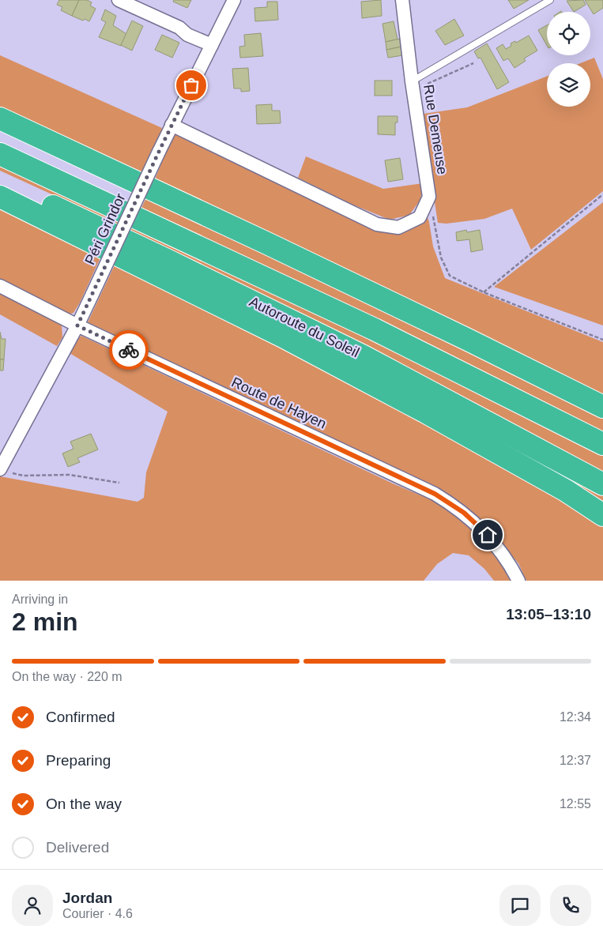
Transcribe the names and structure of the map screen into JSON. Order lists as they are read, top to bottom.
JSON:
{
  "streets": {
    "highway": ["Autoroute du Soleil"],
    "street": ["Rue Demeuse", "Péri Grindor", "Route de Hayen"]
  },
  "crossings": [
    ["Péri Grindor", "Route de Hayen"]
  ],
  "page": {
    "heading": ["2 min", "Arriving in", "13:05–13:10"],
    "panel": ["Jordan", "Courier · 4.6"],
    "bar": "On the way · 220 m",
    "list": [
      ["Confirmed", "12:34"],
      ["Preparing", "12:37"],
      ["On the way", "12:55"],
      "Delivered"
    ]
  }
}
